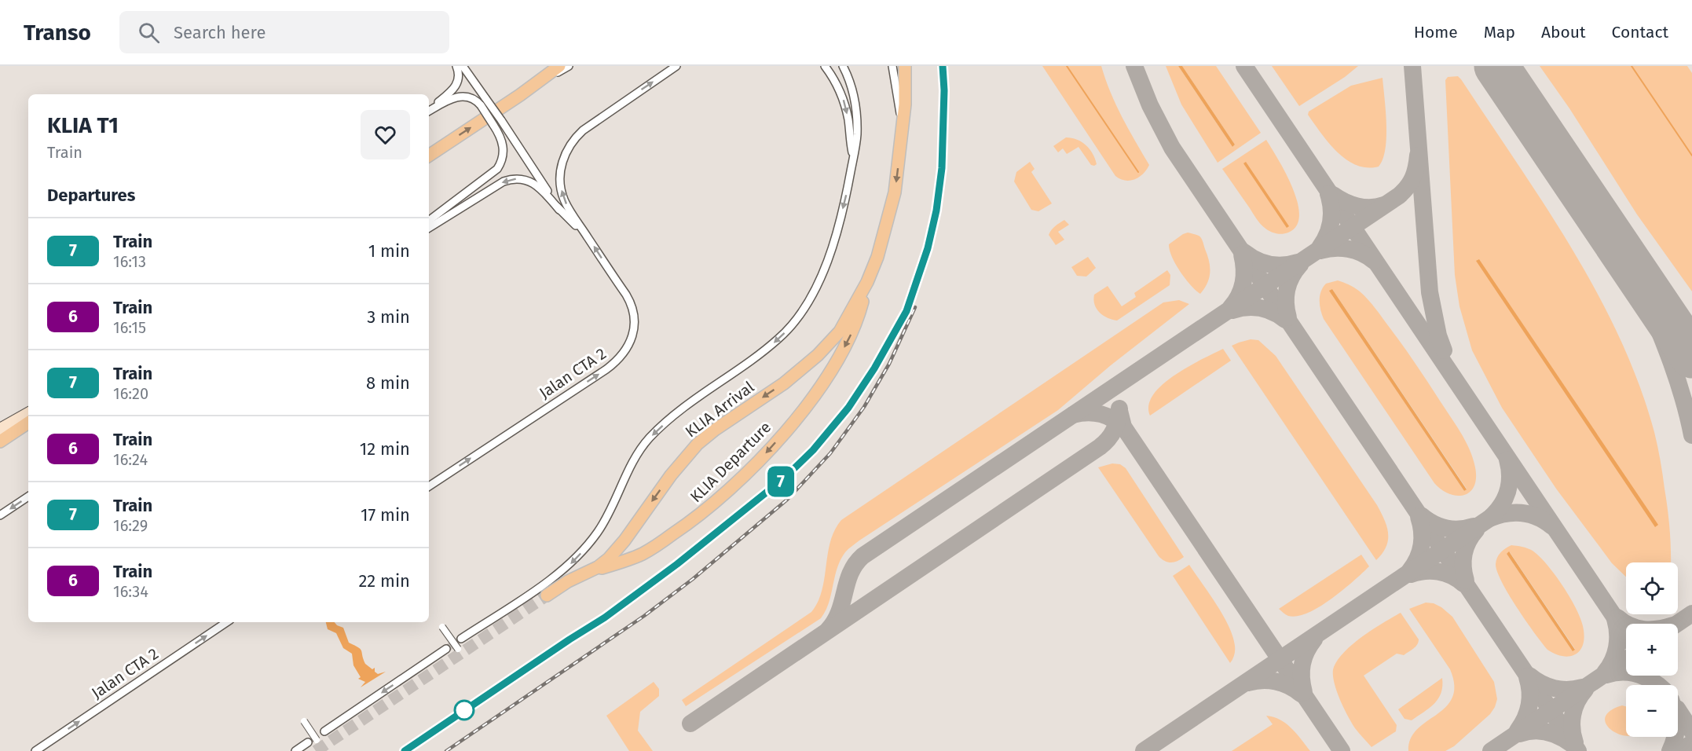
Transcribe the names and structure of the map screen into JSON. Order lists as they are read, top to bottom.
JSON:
{
  "streets": {
    "main road": ["KLIA Arrival", "KLIA Departure"],
    "street": ["Jalan CTA 2"]
  },
  "crossings": [
    ["KLIA Arrival", "KLIA Departure"]
  ],
  "one_way": ["Jalan CTA 2", "KLIA Arrival", "KLIA Departure"],
  "page": {
    "header": "Transo",
    "search": "Search here",
    "nav": [
      "Home",
      "Map",
      "About",
      "Contact"
    ],
    "on_map": "7",
    "heading": [
      ["KLIA T1", "Train"],
      "Departures"
    ],
    "list": [
      {
        "mark": "7",
        "name": "Train",
        "note": "16:13",
        "value": "1 min"
      },
      {
        "mark": "6",
        "name": "Train",
        "note": "16:15",
        "value": "3 min"
      },
      {
        "mark": "7",
        "name": "Train",
        "note": "16:20",
        "value": "8 min"
      },
      {
        "mark": "6",
        "name": "Train",
        "note": "16:24",
        "value": "12 min"
      },
      {
        "mark": "7",
        "name": "Train",
        "note": "16:29",
        "value": "17 min"
      },
      {
        "mark": "6",
        "name": "Train",
        "note": "16:34",
        "value": "22 min"
      }
    ],
    "map_buttons": ["+", "−"]
  }
}
